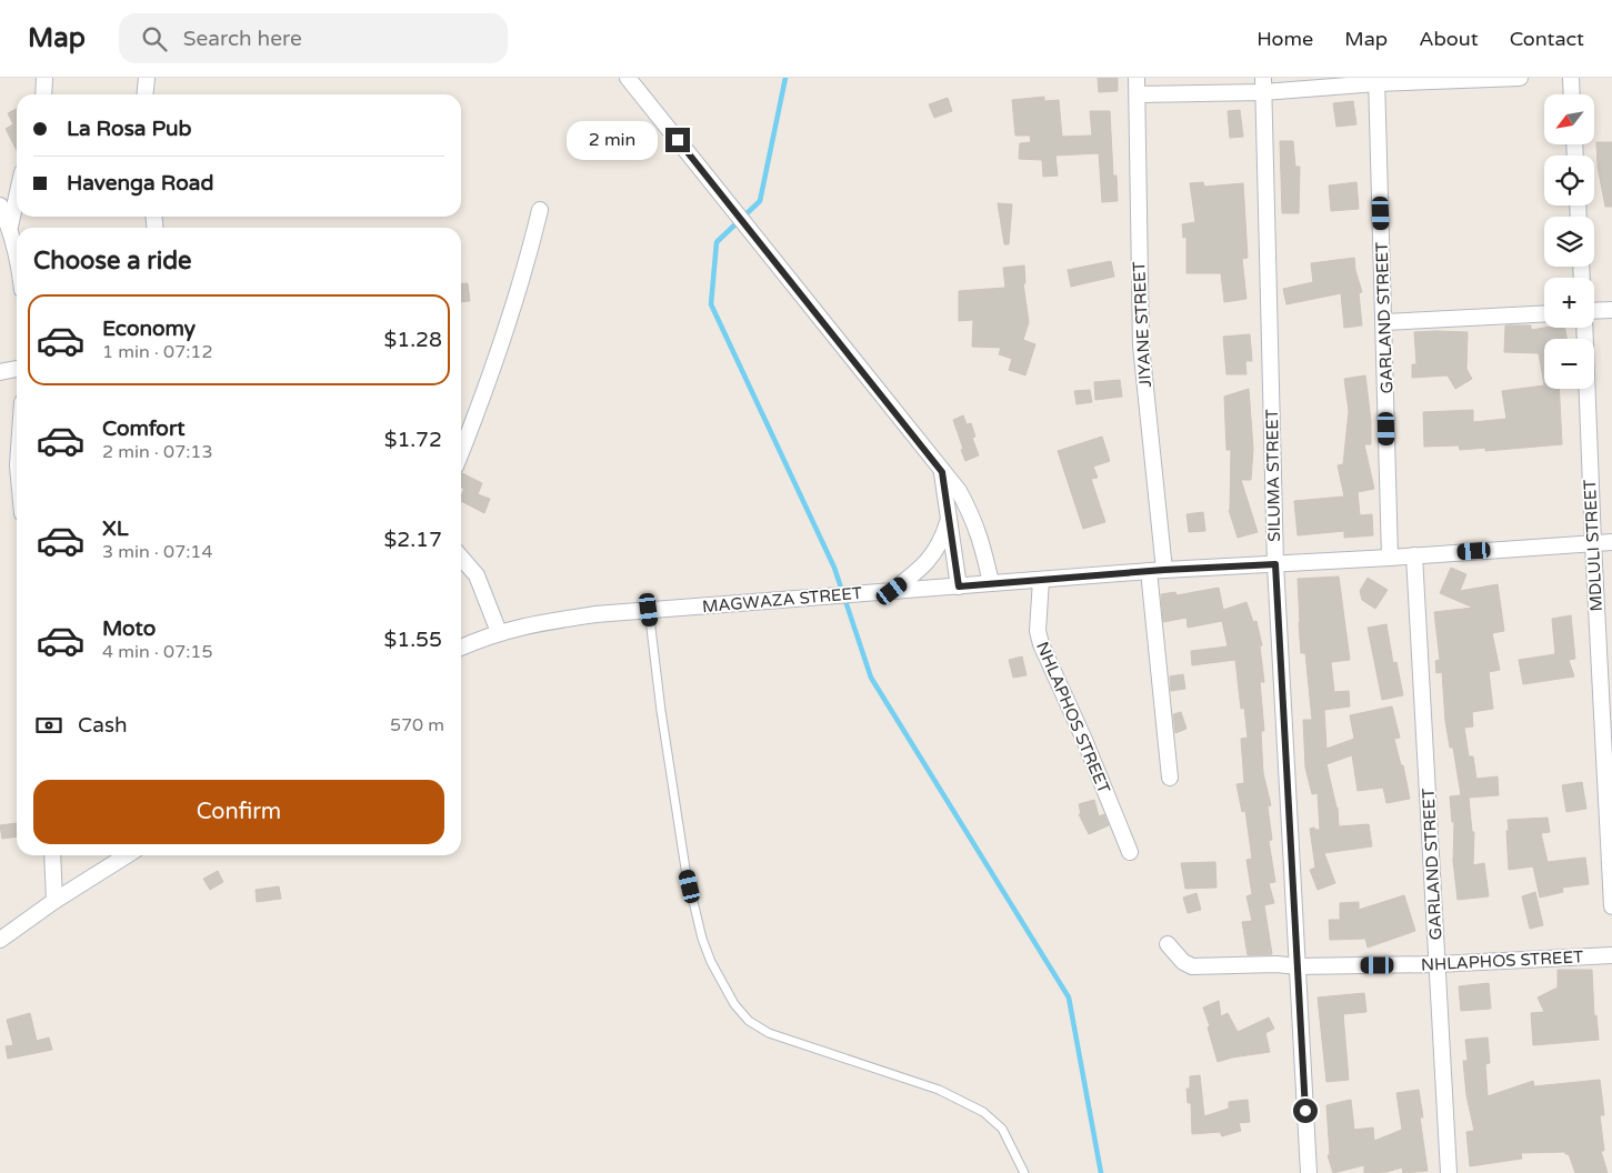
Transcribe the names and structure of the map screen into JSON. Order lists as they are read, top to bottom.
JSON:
{
  "streets": {
    "street": [
      "GARLAND STREET",
      "JIYANE STREET",
      "SILUMA STREET",
      "MDLULI STREET",
      "MAGWAZA STREET",
      "NHLAPHOS STREET"
    ]
  },
  "crossings": [
    ["GARLAND STREET", "MAGWAZA STREET"],
    ["GARLAND STREET", "NHLAPHOS STREET"],
    ["JIYANE STREET", "MAGWAZA STREET"],
    ["SILUMA STREET", "MAGWAZA STREET"],
    ["SILUMA STREET", "NHLAPHOS STREET"],
    ["MDLULI STREET", "MAGWAZA STREET"],
    ["MAGWAZA STREET", "NHLAPHOS STREET"]
  ],
  "north": "bottom left",
  "page": {
    "header": "Map",
    "search": "Search here",
    "nav": [
      "Home",
      "Map",
      "About",
      "Contact"
    ],
    "map_buttons": ["+", "−"],
    "banner": ["La Rosa Pub", "Havenga Road"],
    "bubble": "2 min",
    "heading": "Choose a ride",
    "list": [
      {
        "name": "Economy",
        "note": "1 min · 07:12",
        "value": "$1.28"
      },
      {
        "name": "Comfort",
        "note": "2 min · 07:13",
        "value": "$1.72"
      },
      {
        "name": "XL",
        "note": "3 min · 07:14",
        "value": "$2.17"
      },
      {
        "name": "Moto",
        "note": "4 min · 07:15",
        "value": "$1.55"
      }
    ],
    "pay": ["Cash", "570 m"],
    "buttons": "Confirm"
  }
}
